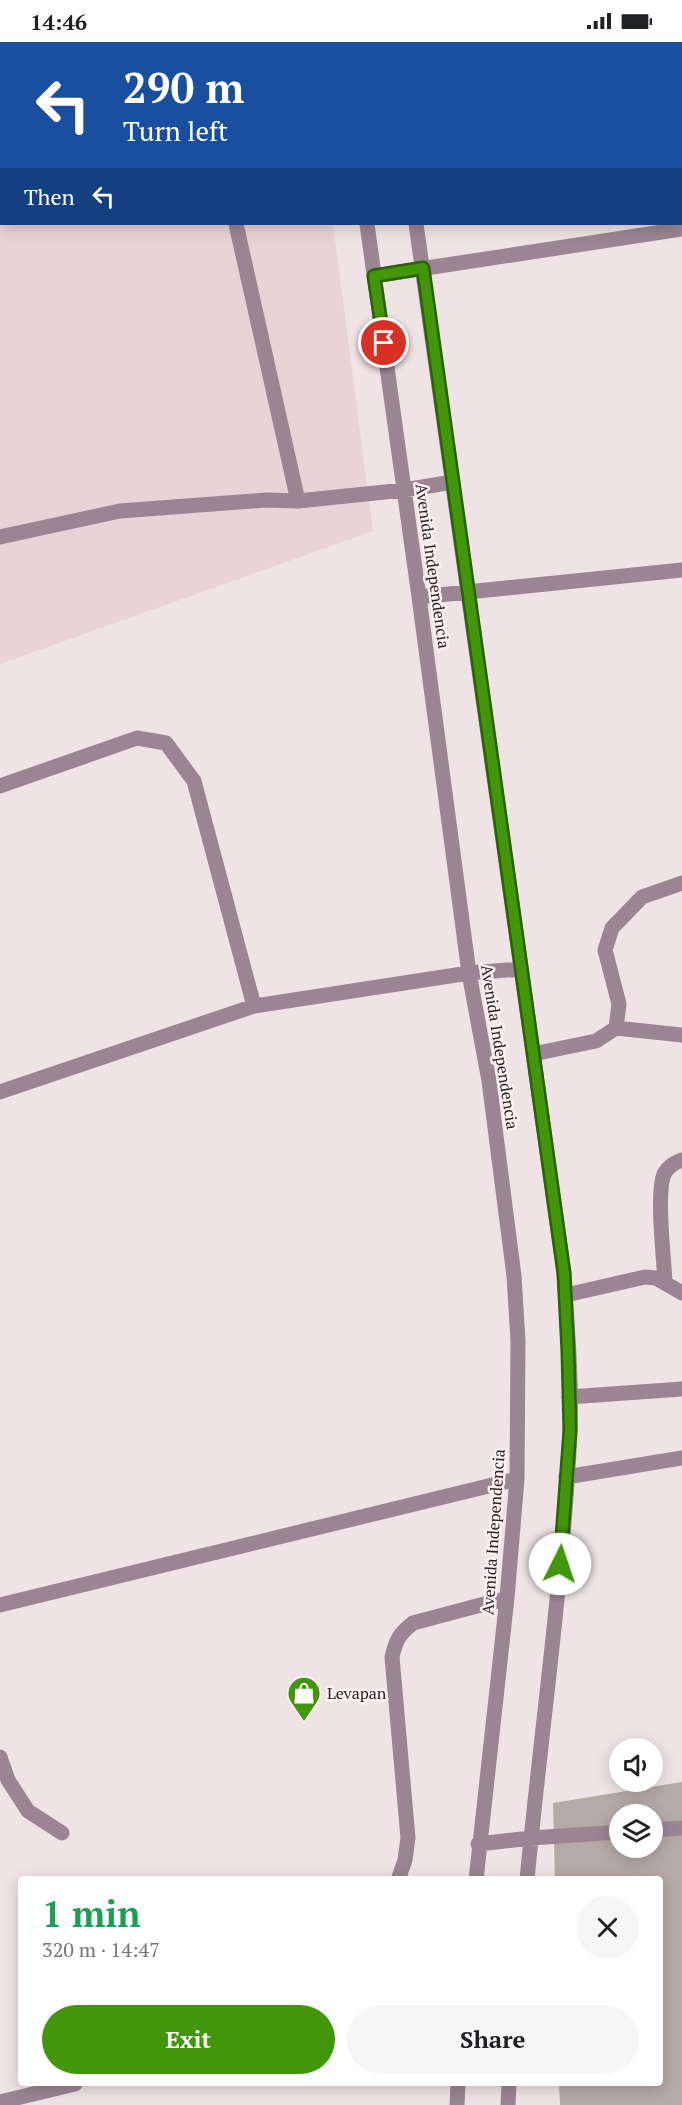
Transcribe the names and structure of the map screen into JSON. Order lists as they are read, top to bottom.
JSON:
{
  "streets": {
    "street": ["Avenida Independencia"]
  },
  "places": {
    "shop": ["Levapan"]
  },
  "page": {
    "status": "14:46",
    "turn": ["290 m", "Turn left"],
    "then": "Then",
    "heading": ["1 min", "320 m · 14:47"],
    "buttons": ["Exit", "Share"]
  }
}
